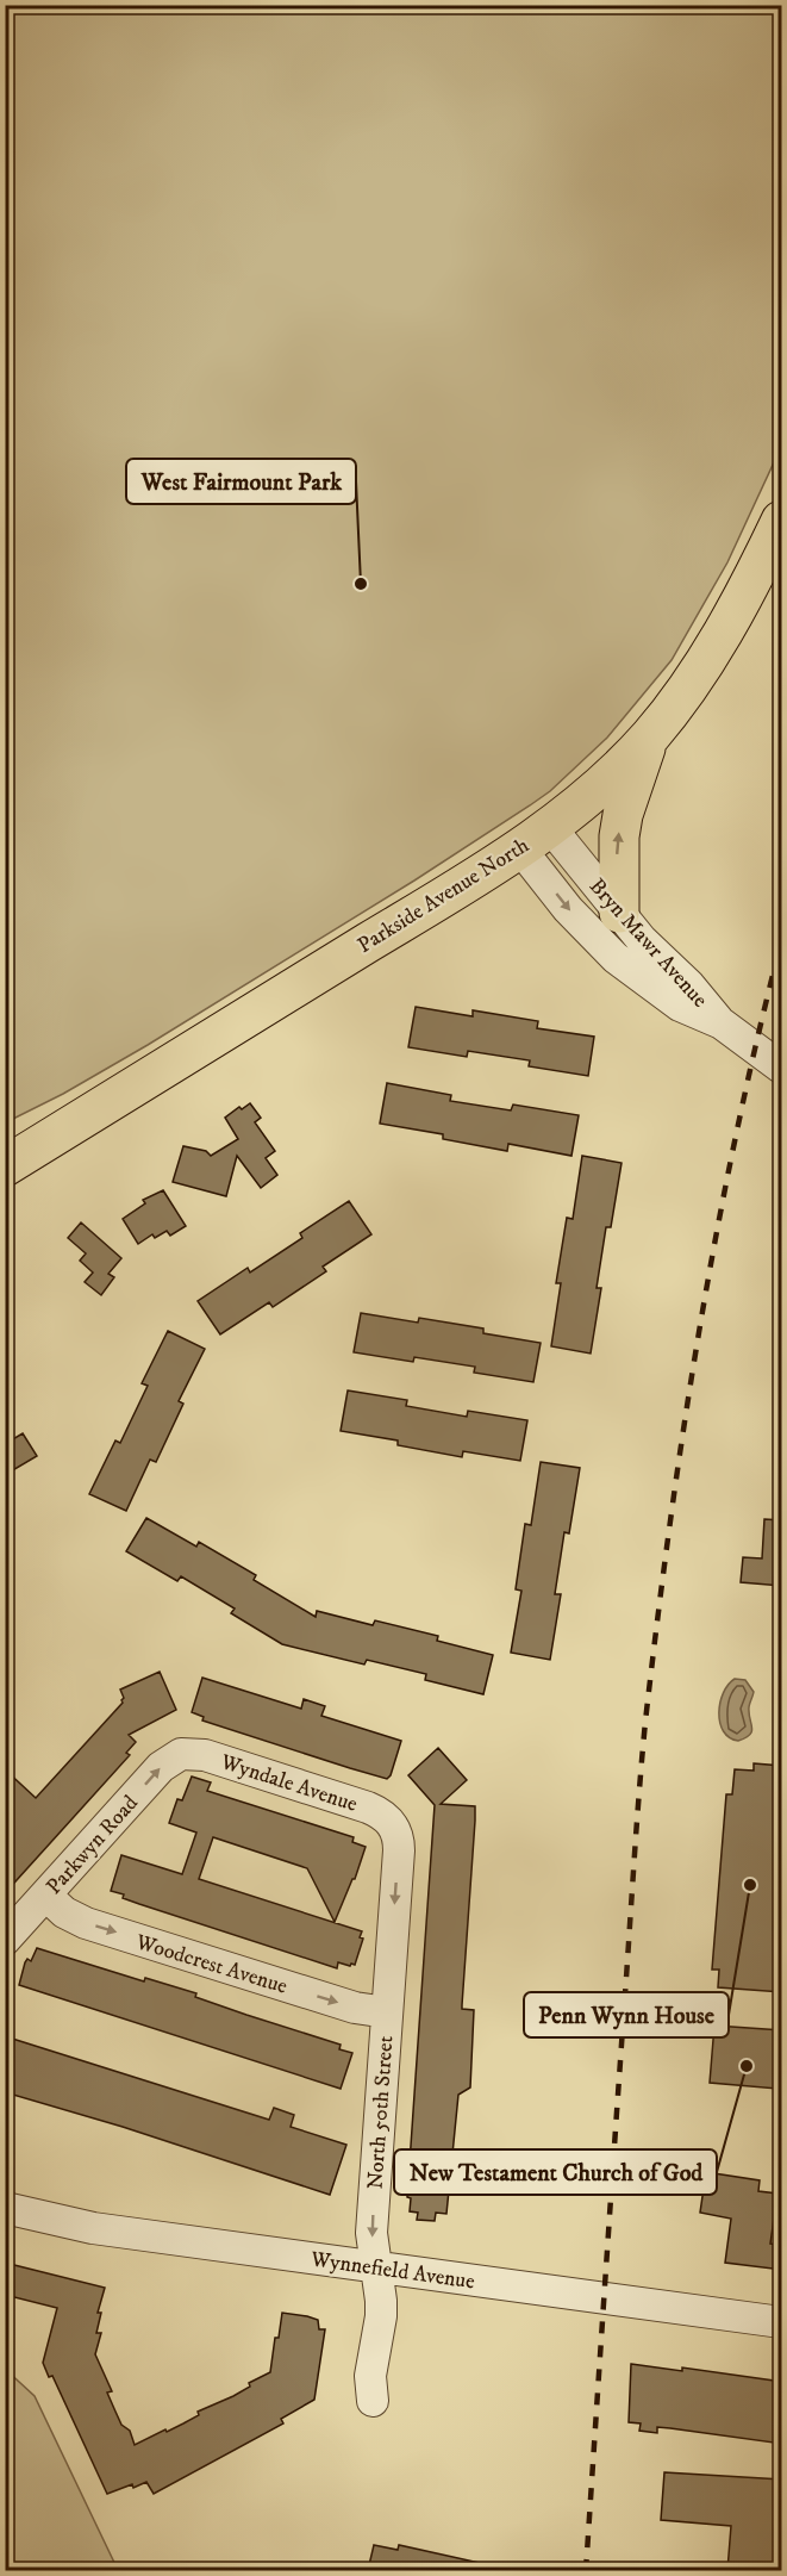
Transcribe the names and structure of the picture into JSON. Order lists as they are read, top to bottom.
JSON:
{
  "streets": {
    "main road": ["Parkside Avenue North"],
    "street": [
      "Bryn Mawr Avenue",
      "Wyndale Avenue",
      "Parkwyn Road",
      "Woodcrest Avenue",
      "North 50th Street",
      "Wynnefield Avenue"
    ]
  },
  "crossings": [
    ["Parkside Avenue North", "Bryn Mawr Avenue"],
    ["Wyndale Avenue", "Parkwyn Road"],
    ["Wyndale Avenue", "North 50th Street"],
    ["Parkwyn Road", "Woodcrest Avenue"],
    ["Woodcrest Avenue", "North 50th Street"],
    ["North 50th Street", "Wynnefield Avenue"]
  ],
  "one_way": ["Parkwyn Road", "Woodcrest Avenue", "North 50th Street"],
  "places": ["West Fairmount Park", "Penn Wynn House", "New Testament Church of God"]
}
